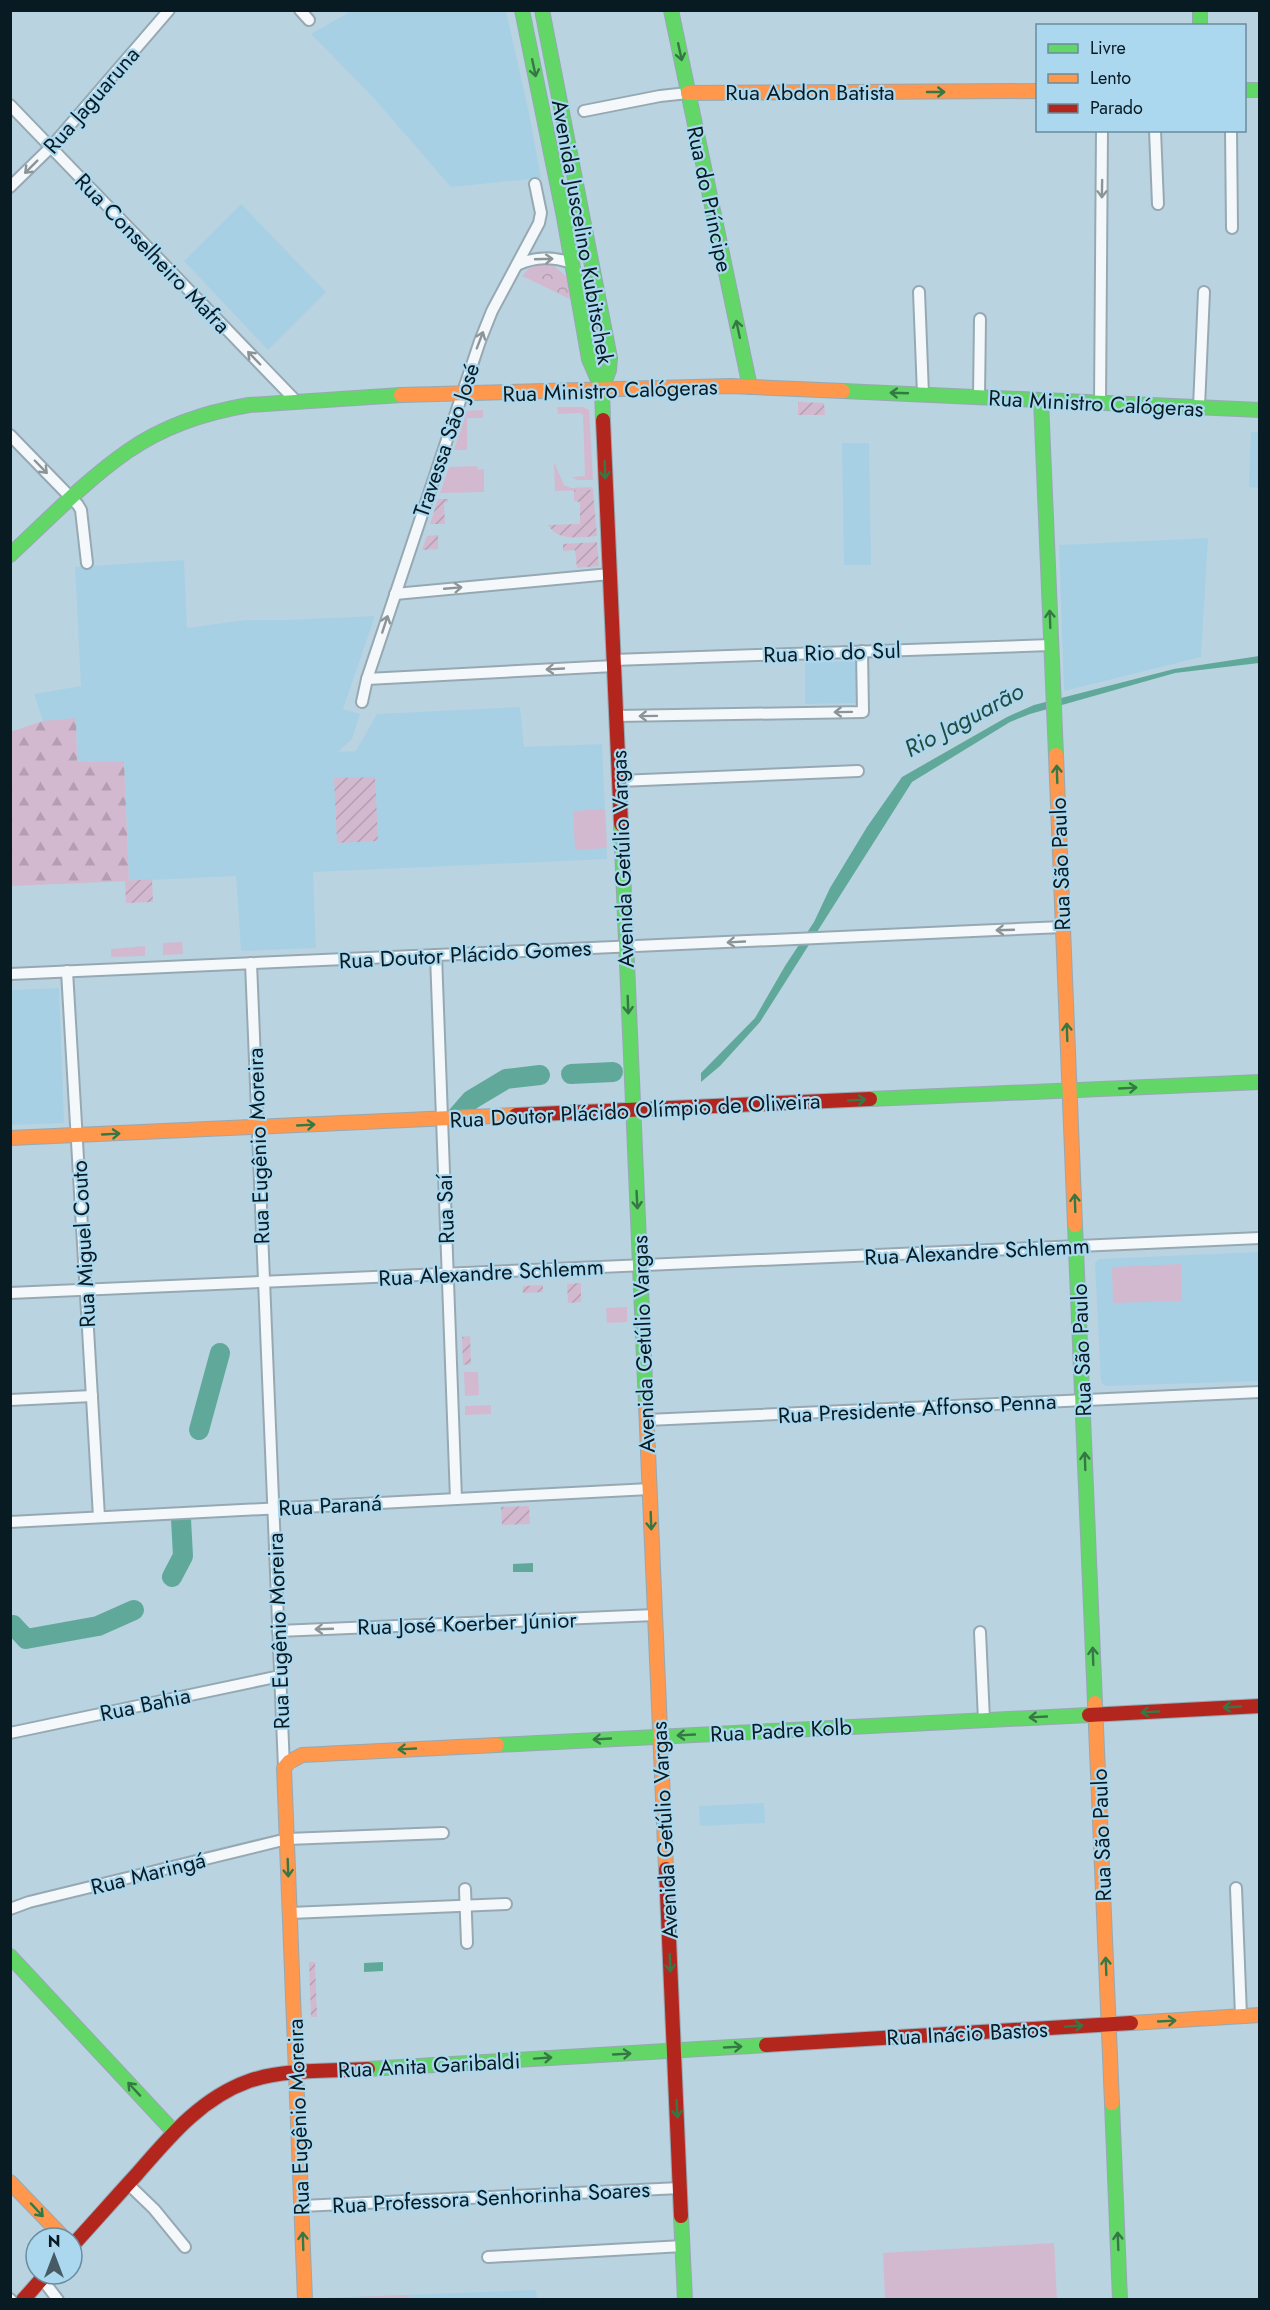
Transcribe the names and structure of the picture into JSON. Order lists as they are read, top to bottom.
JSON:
{
  "streets": {
    "main road": [
      "Rua Abdon Batista",
      "Rua do Príncipe",
      "Avenida Juscelino Kubitschek",
      "Rua Ministro Calógeras",
      "Avenida Getúlio Vargas",
      "Rua São Paulo",
      "Rua Doutor Plácido Olímpio de Oliveira",
      "Rua Eugênio Moreira",
      "Rua Padre Kolb",
      "Rua Inácio Bastos",
      "Rua Anita Garibaldi"
    ],
    "street": [
      "Rua Jaguaruna",
      "Rua Conselheiro Mafra",
      "Travessa São José",
      "Rua Rio do Sul",
      "Rua Doutor Plácido Gomes",
      "Rua Saí",
      "Rua Miguel Couto",
      "Rua Alexandre Schlemm",
      "Rua Presidente Affonso Penna",
      "Rua Paraná",
      "Rua José Koerber Júnior",
      "Rua Bahia",
      "Rua Maringá",
      "Rua Professora Senhorinha Soares"
    ]
  },
  "crossings": [
    ["Rua Abdon Batista", "Rua do Príncipe"],
    ["Rua Jaguaruna", "Rua Conselheiro Mafra"],
    ["Rua do Príncipe", "Rua Ministro Calógeras"],
    ["Avenida Juscelino Kubitschek", "Rua Ministro Calógeras"],
    ["Avenida Juscelino Kubitschek", "Avenida Getúlio Vargas"],
    ["Rua Conselheiro Mafra", "Rua Ministro Calógeras"],
    ["Rua Ministro Calógeras", "Travessa São José"],
    ["Rua Ministro Calógeras", "Avenida Getúlio Vargas"],
    ["Rua Ministro Calógeras", "Rua São Paulo"],
    ["Travessa São José", "Rua Rio do Sul"],
    ["Rua Rio do Sul", "Avenida Getúlio Vargas"],
    ["Rua Rio do Sul", "Rua São Paulo"],
    ["Avenida Getúlio Vargas", "Rua Doutor Plácido Gomes"],
    ["Avenida Getúlio Vargas", "Rua Doutor Plácido Olímpio de Oliveira"],
    ["Avenida Getúlio Vargas", "Rua Alexandre Schlemm"],
    ["Avenida Getúlio Vargas", "Rua Presidente Affonso Penna"],
    ["Avenida Getúlio Vargas", "Rua Paraná"],
    ["Avenida Getúlio Vargas", "Rua José Koerber Júnior"],
    ["Avenida Getúlio Vargas", "Rua Padre Kolb"],
    ["Avenida Getúlio Vargas", "Rua Inácio Bastos"],
    ["Avenida Getúlio Vargas", "Rua Anita Garibaldi"],
    ["Avenida Getúlio Vargas", "Rua Professora Senhorinha Soares"],
    ["Rua São Paulo", "Rua Doutor Plácido Gomes"],
    ["Rua São Paulo", "Rua Doutor Plácido Olímpio de Oliveira"],
    ["Rua São Paulo", "Rua Alexandre Schlemm"],
    ["Rua São Paulo", "Rua Presidente Affonso Penna"],
    ["Rua São Paulo", "Rua Padre Kolb"],
    ["Rua São Paulo", "Rua Inácio Bastos"],
    ["Rua Doutor Plácido Gomes", "Rua Eugênio Moreira"],
    ["Rua Doutor Plácido Gomes", "Rua Saí"],
    ["Rua Doutor Plácido Gomes", "Rua Miguel Couto"],
    ["Rua Doutor Plácido Olímpio de Oliveira", "Rua Eugênio Moreira"],
    ["Rua Doutor Plácido Olímpio de Oliveira", "Rua Saí"],
    ["Rua Doutor Plácido Olímpio de Oliveira", "Rua Miguel Couto"],
    ["Rua Eugênio Moreira", "Rua Alexandre Schlemm"],
    ["Rua Eugênio Moreira", "Rua Paraná"],
    ["Rua Eugênio Moreira", "Rua José Koerber Júnior"],
    ["Rua Eugênio Moreira", "Rua Bahia"],
    ["Rua Eugênio Moreira", "Rua Maringá"],
    ["Rua Eugênio Moreira", "Rua Anita Garibaldi"],
    ["Rua Eugênio Moreira", "Rua Professora Senhorinha Soares"],
    ["Rua Saí", "Rua Alexandre Schlemm"],
    ["Rua Saí", "Rua Paraná"],
    ["Rua Miguel Couto", "Rua Alexandre Schlemm"],
    ["Rua Miguel Couto", "Rua Paraná"],
    ["Rua Inácio Bastos", "Rua Anita Garibaldi"]
  ],
  "one_way": [
    "Rua Abdon Batista",
    "Rua Conselheiro Mafra",
    "Travessa São José",
    "Avenida Getúlio Vargas",
    "Rua São Paulo",
    "Rua Doutor Plácido Gomes",
    "Rua Doutor Plácido Olímpio de Oliveira",
    "Rua José Koerber Júnior",
    "Rua Padre Kolb",
    "Rua Inácio Bastos",
    "Rua Anita Garibaldi"
  ],
  "water": ["Rio Jaguarão"],
  "legend": ["Livre", "Lento", "Parado"],
  "north": "top"
}
